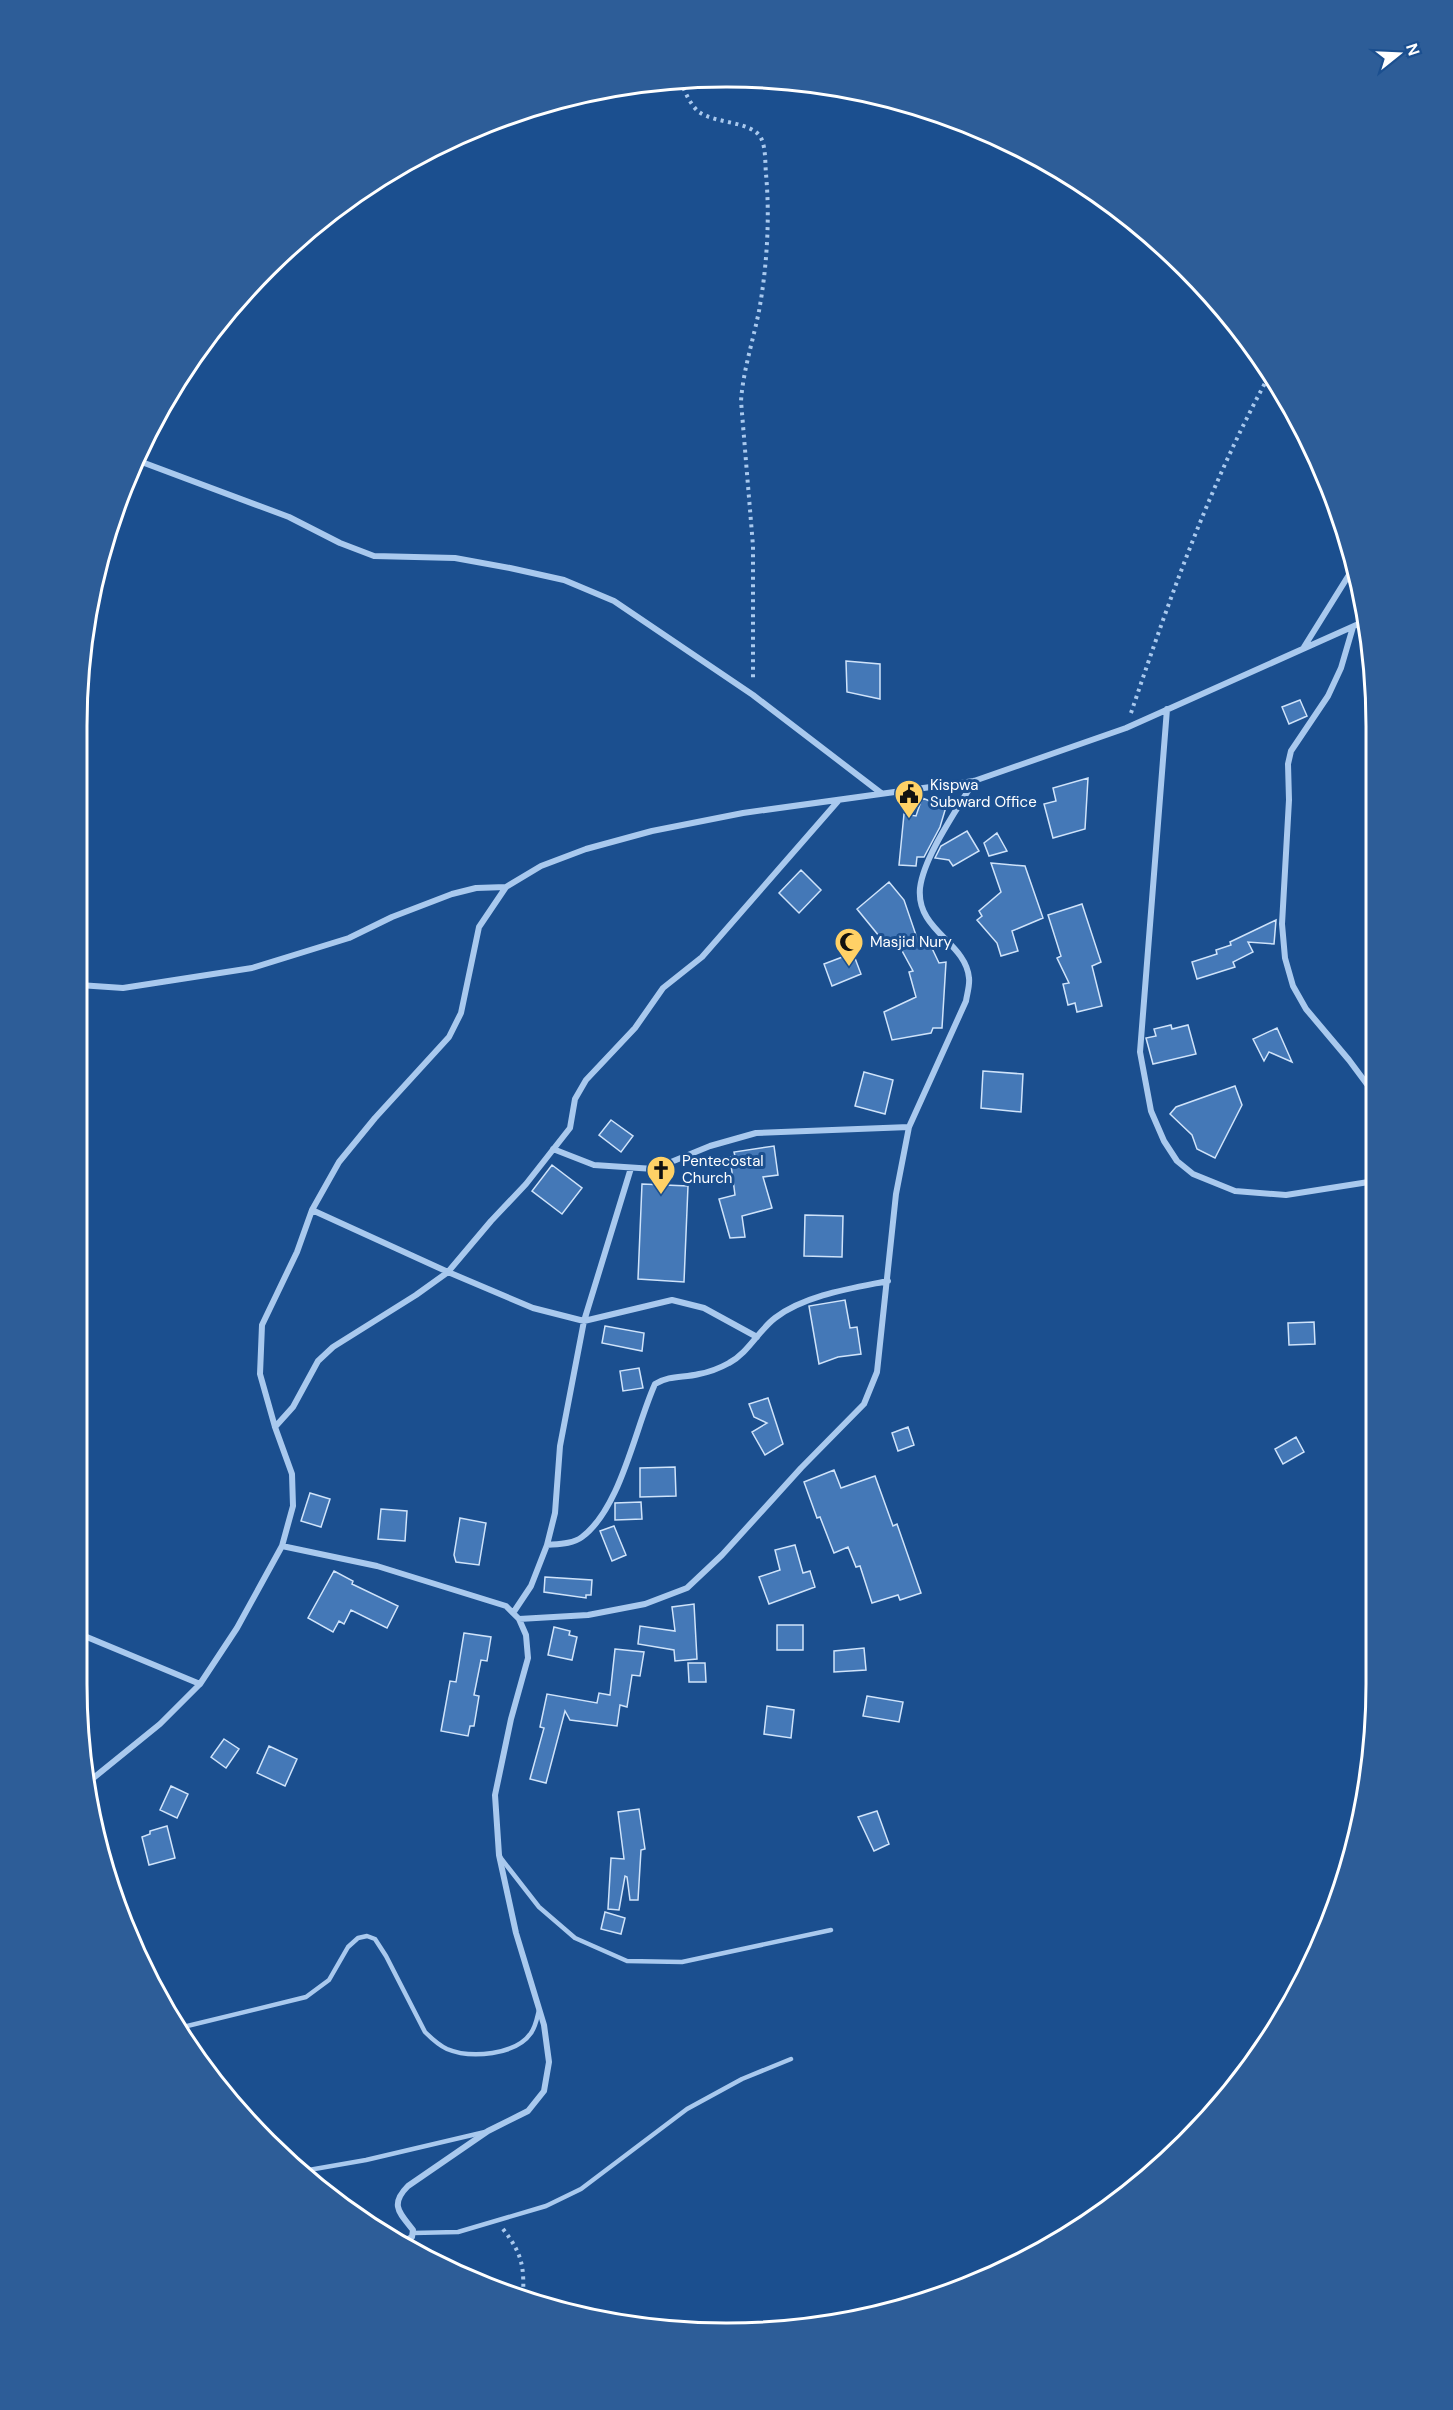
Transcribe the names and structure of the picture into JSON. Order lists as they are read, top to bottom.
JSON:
{
  "places": {
    "public building": ["Kispwa Subward Office"],
    "mosque": ["Masjid Nury"],
    "church": ["Pentecostal Church"]
  },
  "north": "right"
}
